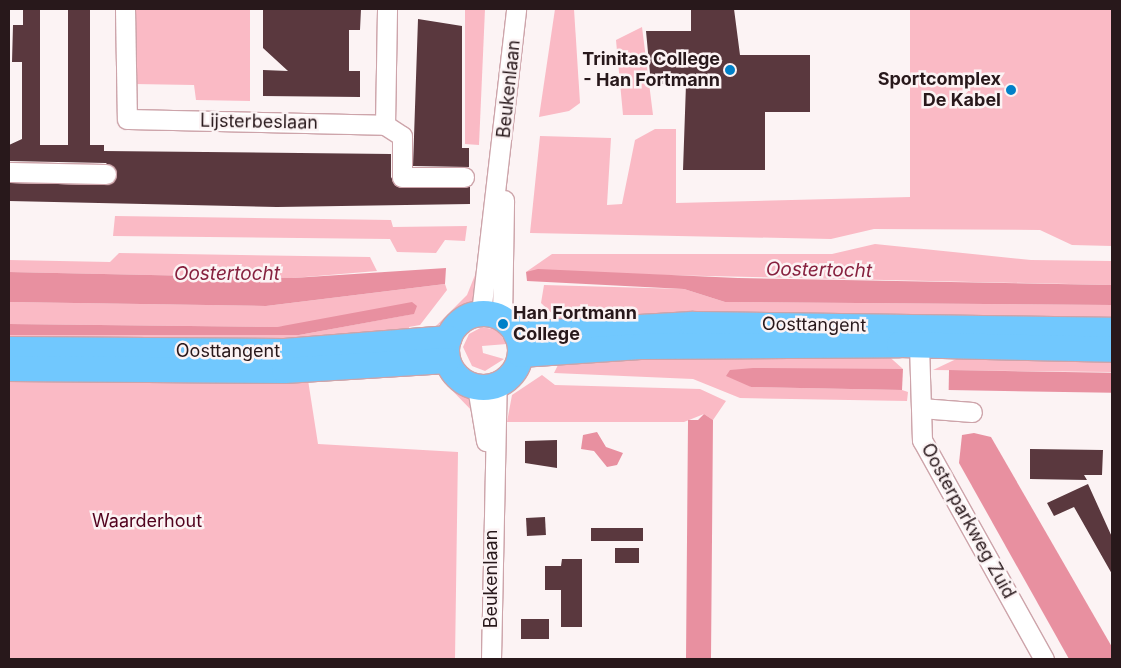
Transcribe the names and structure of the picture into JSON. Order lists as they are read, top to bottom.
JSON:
{
  "streets": {
    "main road": ["Oosttangent"],
    "street": ["Beukenlaan", "Lijsterbeslaan", "Oosterparkweg Zuid"]
  },
  "crossings": [
    ["Beukenlaan", "Oosttangent"],
    ["Oosttangent", "Oosterparkweg Zuid"]
  ],
  "water": ["Oostertocht"],
  "parks": ["Waarderhout"],
  "places": ["Trinitas College - Han Fortmann", "Sportcomplex De Kabel", "Han Fortmann College"]
}
